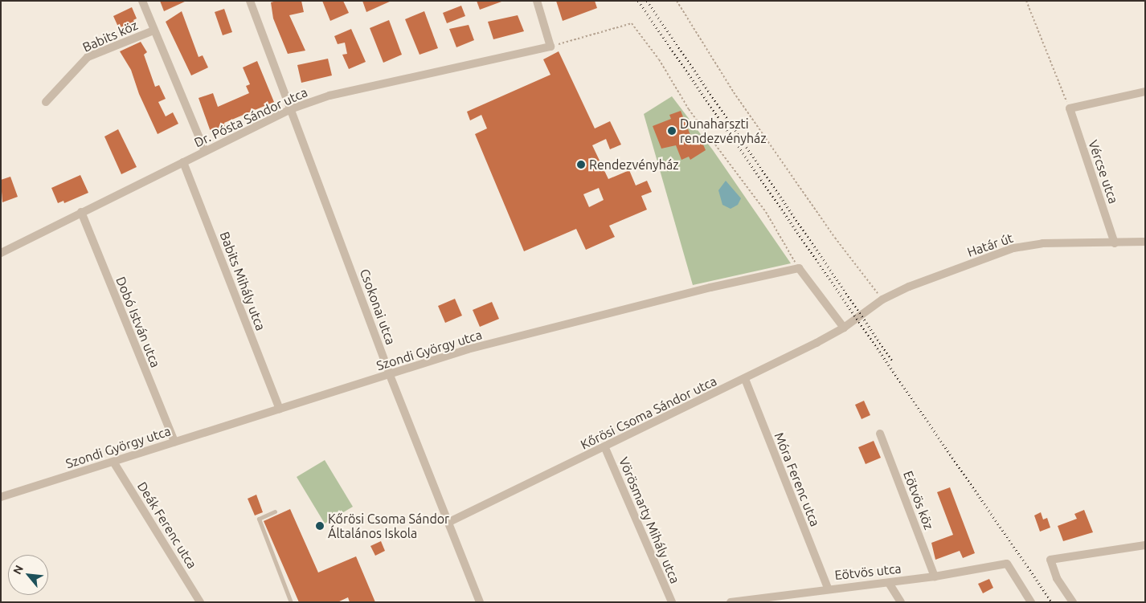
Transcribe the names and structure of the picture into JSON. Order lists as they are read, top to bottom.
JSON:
{
  "streets": {
    "street": [
      "Babits köz",
      "Dr. Pósta Sándor utca",
      "Vércse utca",
      "Határ út",
      "Babits Mihály utca",
      "Csokonai utca",
      "Dobó István utca",
      "Szondi György utca",
      "Kőrösi Csoma Sándor utca",
      "Móra Ferenc utca",
      "Eötvös köz",
      "Vörösmarty Mihály utca",
      "Deák Ferenc utca",
      "Eötvös utca"
    ]
  },
  "crossings": [
    ["Dr. Pósta Sándor utca", "Babits Mihály utca"],
    ["Dr. Pósta Sándor utca", "Csokonai utca"],
    ["Dr. Pósta Sándor utca", "Dobó István utca"],
    ["Vércse utca", "Határ út"],
    ["Határ út", "Kőrösi Csoma Sándor utca"],
    ["Babits Mihály utca", "Szondi György utca"],
    ["Csokonai utca", "Szondi György utca"],
    ["Csokonai utca", "Kőrösi Csoma Sándor utca"],
    ["Dobó István utca", "Szondi György utca"],
    ["Szondi György utca", "Deák Ferenc utca"],
    ["Kőrösi Csoma Sándor utca", "Móra Ferenc utca"],
    ["Kőrösi Csoma Sándor utca", "Vörösmarty Mihály utca"],
    ["Móra Ferenc utca", "Eötvös utca"],
    ["Eötvös köz", "Eötvös utca"]
  ],
  "places": ["Dunaharszti rendezvényház", "Rendezvényház", "Kőrösi Csoma Sándor Általános Iskola"],
  "north": "top left"
}
